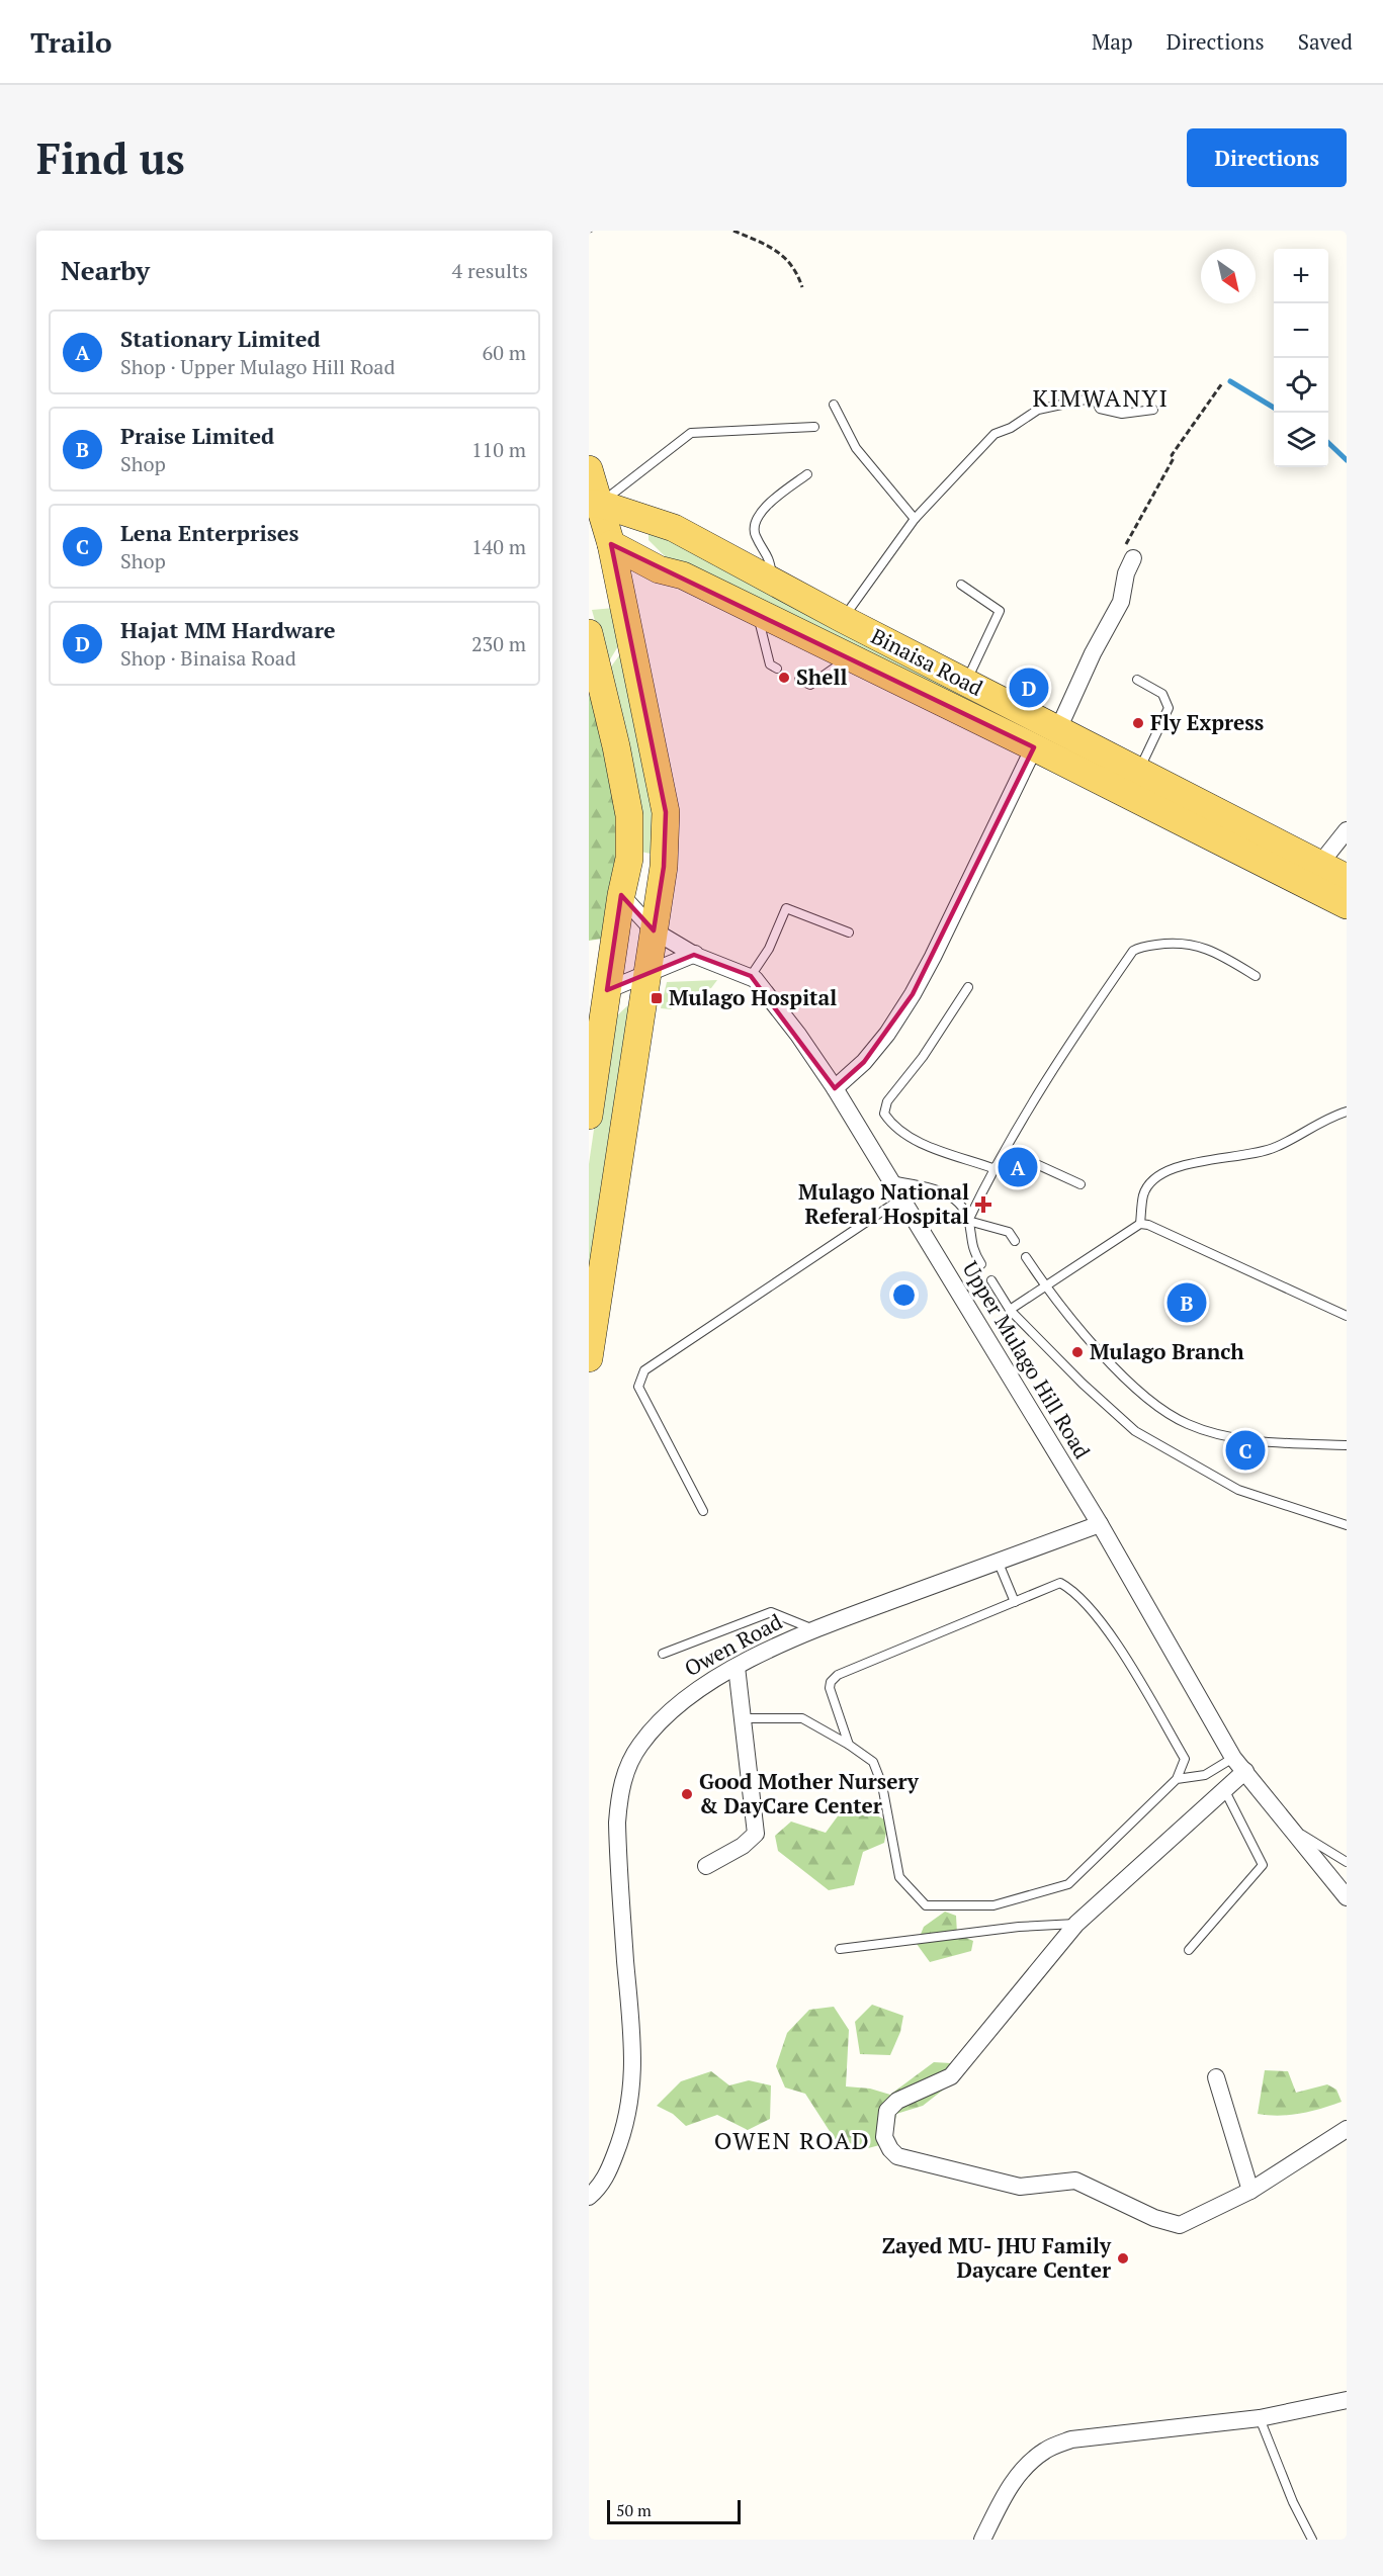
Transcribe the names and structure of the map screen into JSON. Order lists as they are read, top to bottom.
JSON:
{
  "streets": {
    "main road": ["Binaisa Road"],
    "street": ["Upper Mulago Hill Road", "Owen Road"]
  },
  "crossings": [
    ["Upper Mulago Hill Road", "Owen Road"]
  ],
  "districts": ["KIMWANYI", "OWEN ROAD"],
  "places": {
    "other": [
      "Shell",
      "Fly Express",
      "Mulago Branch",
      "Good Mother Nursery & DayCare Center",
      "Zayed MU- JHU Family Daycare Center"
    ],
    "transit": ["Mulago Hospital"],
    "health": ["Mulago National Referal Hospital"]
  },
  "scale_bar": "50 m",
  "north": "bottom right",
  "page": {
    "header": "Trailo",
    "nav": ["Map", "Directions", "Saved"],
    "buttons": "Directions",
    "title": "Find us",
    "heading": ["Nearby", "4 results"],
    "map_buttons": ["+", "−"],
    "list": [
      {
        "mark": "A",
        "name": "Stationary Limited",
        "note": "Shop · Upper Mulago Hill Road",
        "value": "60 m"
      },
      {
        "mark": "B",
        "name": "Praise Limited",
        "note": "Shop",
        "value": "110 m"
      },
      {
        "mark": "C",
        "name": "Lena Enterprises",
        "note": "Shop",
        "value": "140 m"
      },
      {
        "mark": "D",
        "name": "Hajat MM Hardware",
        "note": "Shop · Binaisa Road",
        "value": "230 m"
      }
    ],
    "pins": [
      "D",
      "A",
      "B",
      "C"
    ],
    "scale": "50 m"
  }
}
